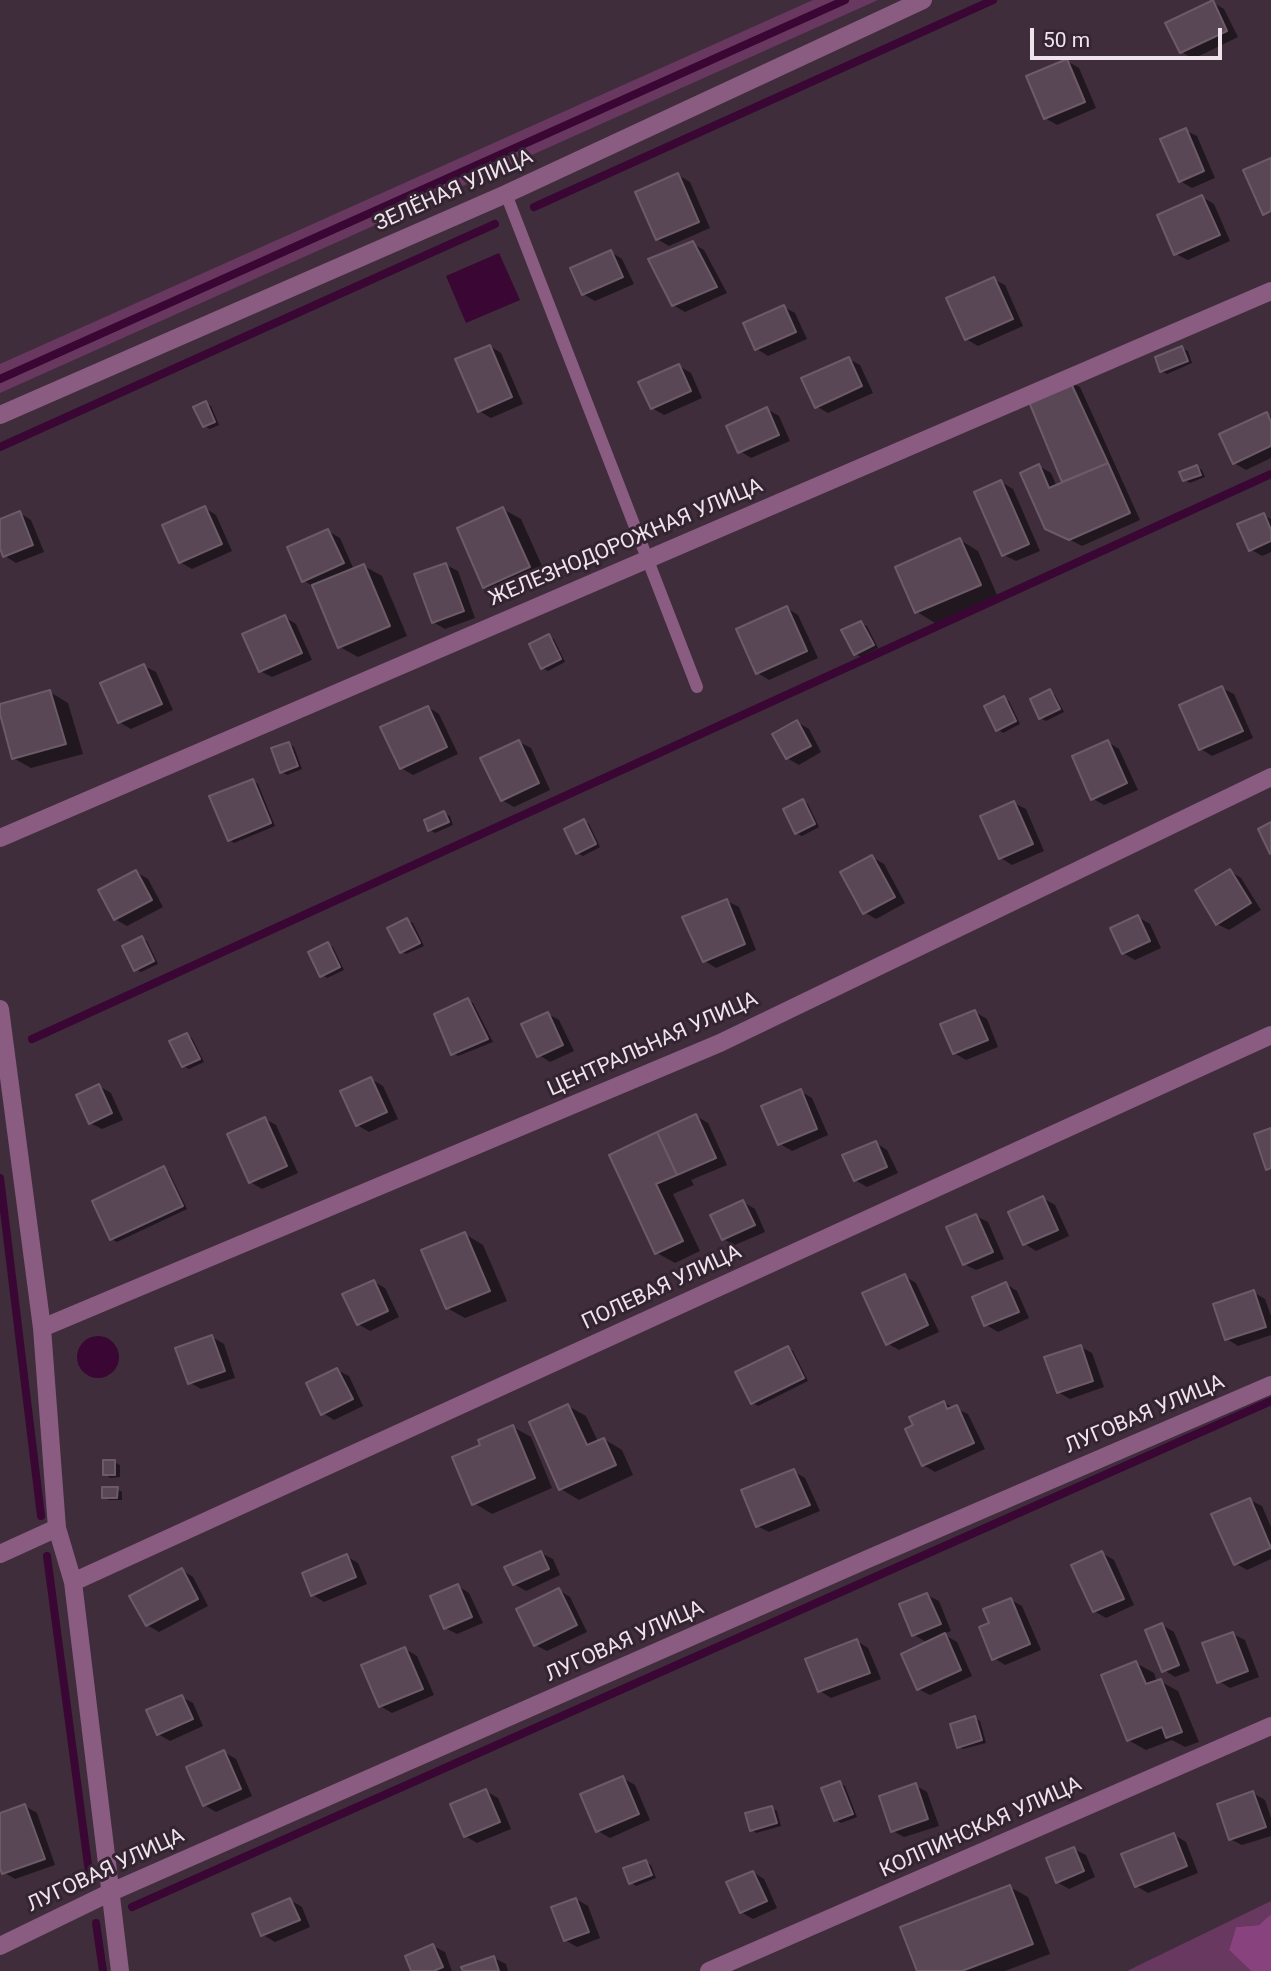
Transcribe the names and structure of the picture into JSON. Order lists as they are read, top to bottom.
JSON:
{
  "streets": {
    "street": [
      "ЗЕЛЁНАЯ УЛИЦА",
      "ЖЕЛЕЗНОДОРОЖНАЯ УЛИЦА",
      "ЦЕНТРАЛЬНАЯ УЛИЦА",
      "ПОЛЕВАЯ УЛИЦА",
      "ЛУГОВАЯ УЛИЦА",
      "КОЛПИНСКАЯ УЛИЦА"
    ]
  },
  "scale_bar": "50 m"
}
